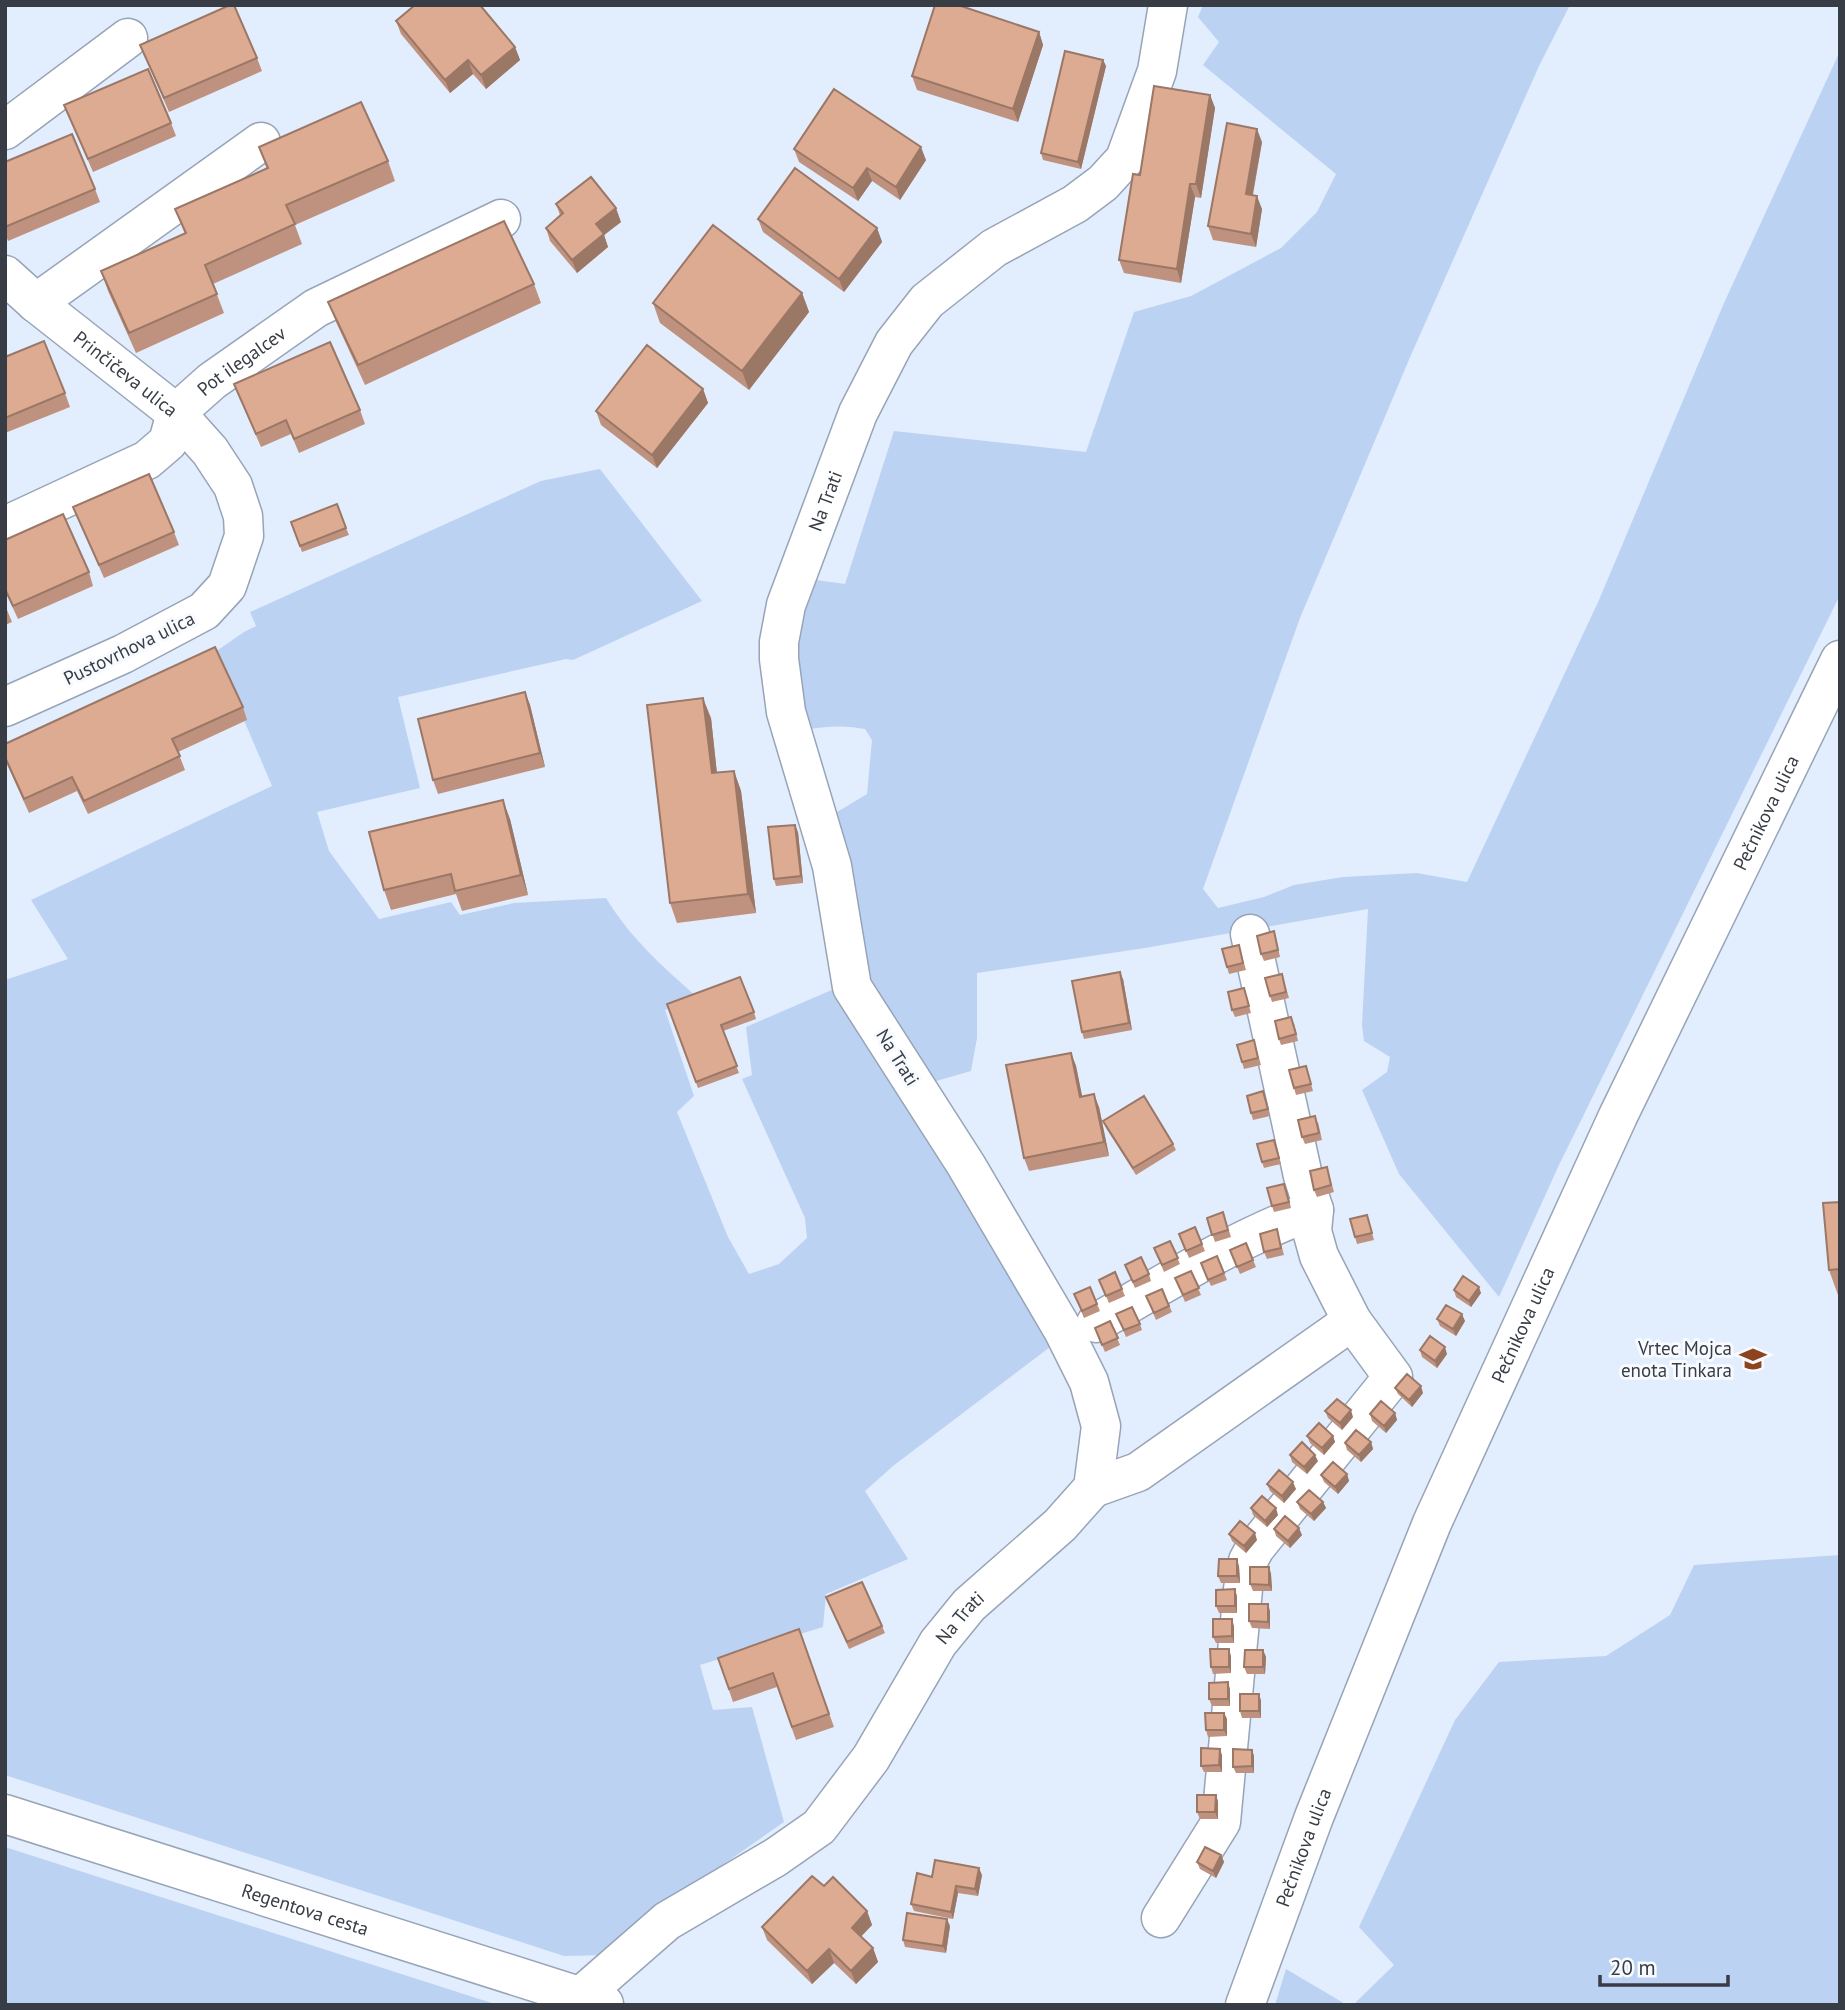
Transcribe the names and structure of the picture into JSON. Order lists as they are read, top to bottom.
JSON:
{
  "streets": {
    "street": [
      "Pot ilegalcev",
      "Prinčičeva ulica",
      "Na Trati",
      "Pustovrhova ulica",
      "Pečnikova ulica",
      "Regentova cesta"
    ]
  },
  "crossings": [
    ["Pot ilegalcev", "Prinčičeva ulica"],
    ["Prinčičeva ulica", "Pustovrhova ulica"],
    ["Na Trati", "Regentova cesta"]
  ],
  "places": {
    "school or university": ["Vrtec Mojca enota Tinkara"]
  },
  "scale_bar": "20 m"
}
